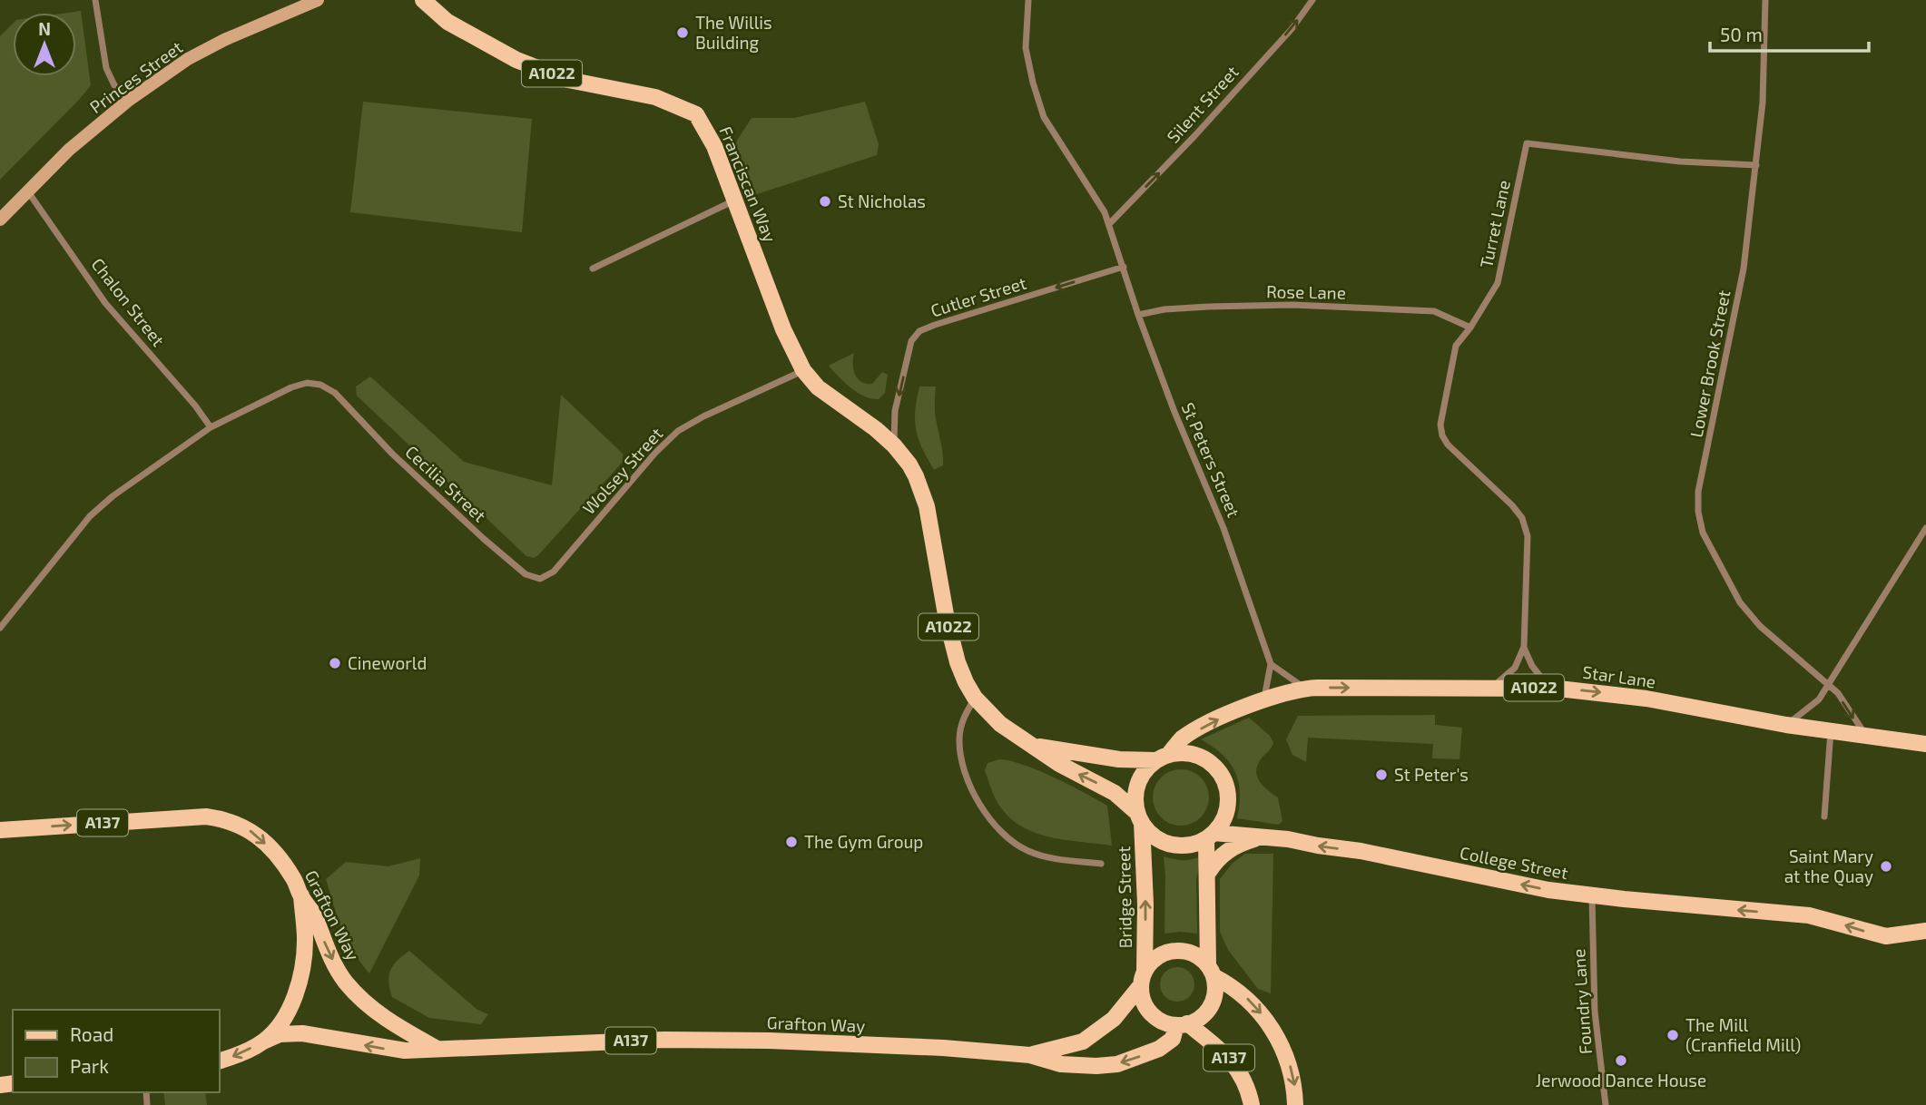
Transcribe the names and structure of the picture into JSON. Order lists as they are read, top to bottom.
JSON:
{
  "streets": {
    "main road": [
      "A1022",
      "Princes Street",
      "Franciscan Way",
      "Star Lane",
      "A137",
      "College Street",
      "Bridge Street",
      "Grafton Way"
    ],
    "street": [
      "Silent Street",
      "Turret Lane",
      "Rose Lane",
      "Cutler Street",
      "Chalon Street",
      "Lower Brook Street",
      "St Peters Street",
      "Wolsey Street",
      "Cecilia Street",
      "Foundry Lane"
    ]
  },
  "crossings": [
    ["A1022", "Franciscan Way"],
    ["A1022", "Cutler Street"],
    ["A1022", "Wolsey Street"],
    ["A1022", "Star Lane"],
    ["A1022", "College Street"],
    ["A1022", "Bridge Street"],
    ["Princes Street", "Chalon Street"],
    ["Silent Street", "St Peters Street"],
    ["Franciscan Way", "Wolsey Street"],
    ["Turret Lane", "Rose Lane"],
    ["Turret Lane", "Lower Brook Street"],
    ["Turret Lane", "Star Lane"],
    ["Rose Lane", "St Peters Street"],
    ["Cutler Street", "St Peters Street"],
    ["Chalon Street", "Cecilia Street"],
    ["Lower Brook Street", "Star Lane"],
    ["St Peters Street", "Star Lane"],
    ["Wolsey Street", "Cecilia Street"],
    ["Star Lane", "College Street"],
    ["Star Lane", "Bridge Street"],
    ["A137", "Bridge Street"],
    ["A137", "Grafton Way"],
    ["College Street", "Bridge Street"],
    ["College Street", "Foundry Lane"],
    ["Bridge Street", "Grafton Way"]
  ],
  "one_way": [
    "Silent Street",
    "Cutler Street",
    "Star Lane",
    "College Street"
  ],
  "places": [
    "The Willis Building",
    "St Nicholas",
    "Cineworld",
    "St Peter's",
    "The Gym Group",
    "Saint Mary at the Quay",
    "The Mill (Cranfield Mill)",
    "Jerwood Dance House"
  ],
  "legend": ["Road", "Park"],
  "scale_bar": "50 m",
  "north": "top"
}
